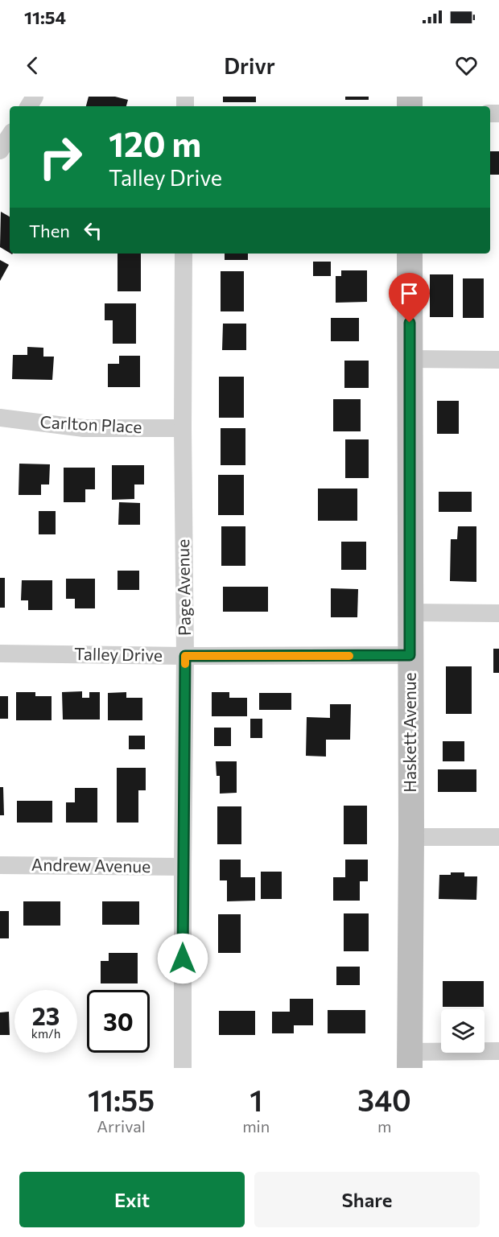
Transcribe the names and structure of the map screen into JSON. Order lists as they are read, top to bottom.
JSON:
{
  "streets": {
    "street": [
      "Carlton Place",
      "Page Avenue",
      "Talley Drive",
      "Haskett Avenue",
      "Andrew Avenue"
    ]
  },
  "crossings": [
    ["Carlton Place", "Page Avenue"],
    ["Page Avenue", "Talley Drive"],
    ["Page Avenue", "Andrew Avenue"],
    ["Talley Drive", "Haskett Avenue"]
  ],
  "page": {
    "status": "11:54",
    "header": "Drivr",
    "turn": ["120 m", "Talley Drive"],
    "then": "Then",
    "speed": "23 km/h",
    "limit": "30",
    "eta": [
      "11:55",
      "Arrival",
      "1",
      "min",
      "340",
      "m"
    ],
    "buttons": ["Exit", "Share"]
  }
}
